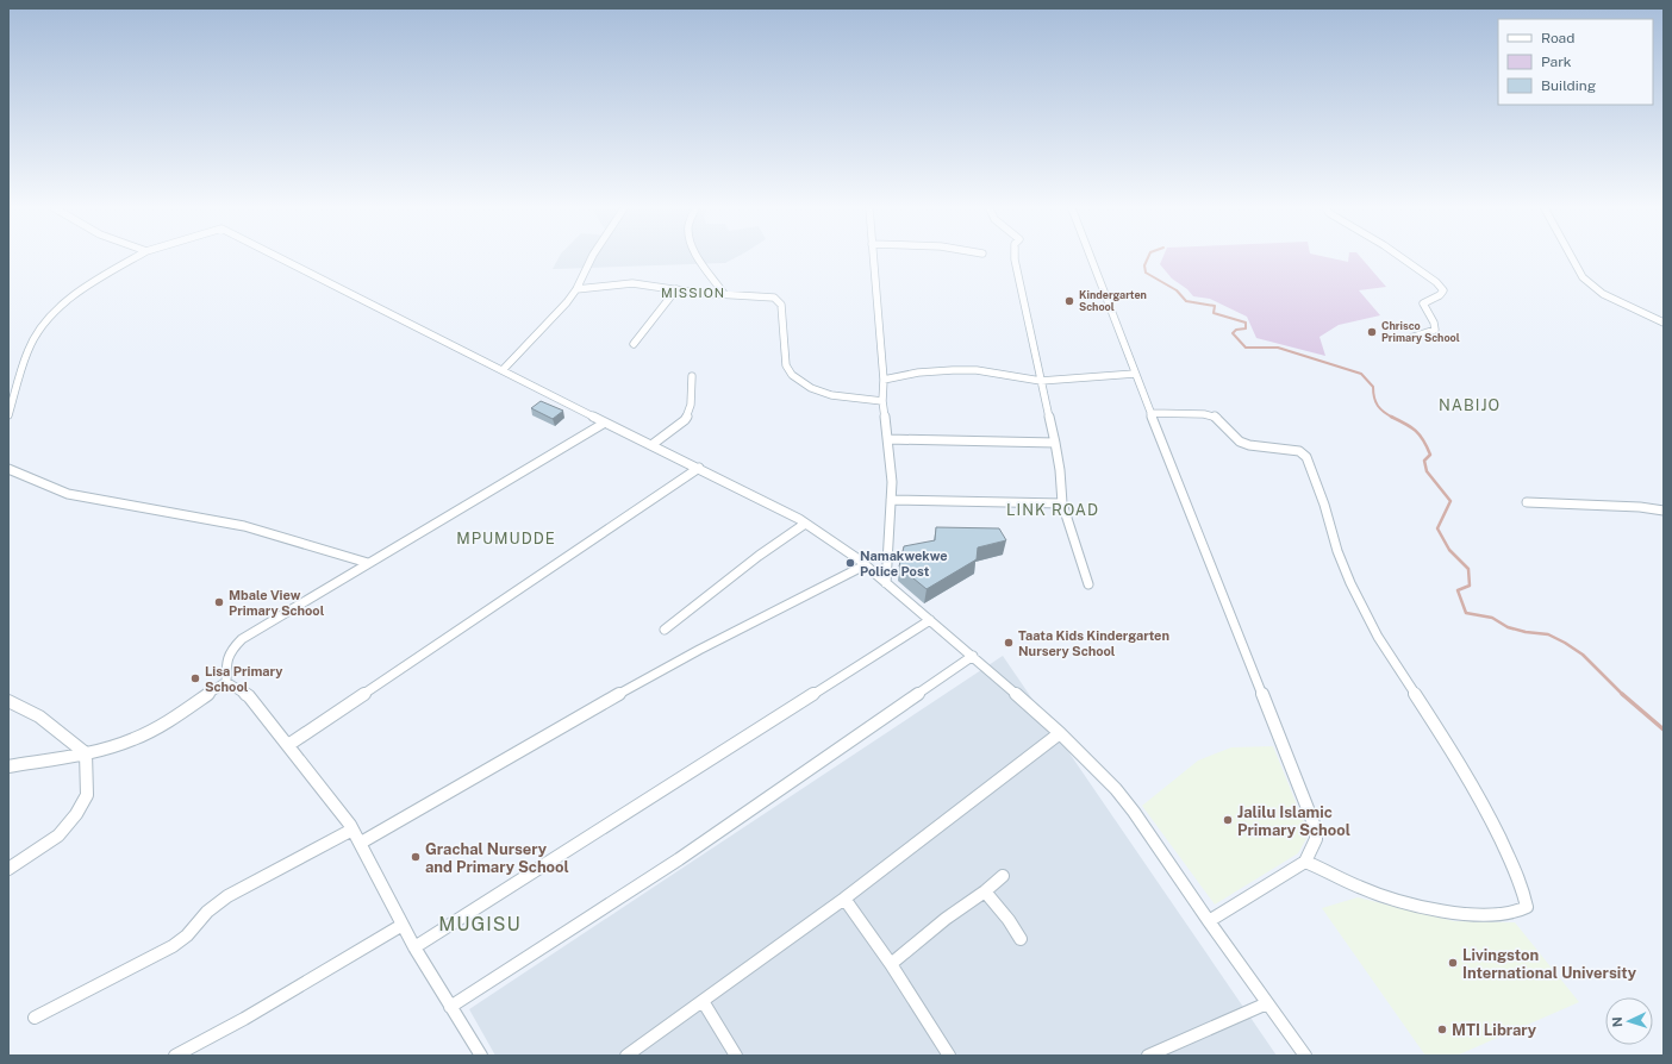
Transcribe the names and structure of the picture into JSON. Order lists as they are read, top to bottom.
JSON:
{
  "districts": [
    "MISSION",
    "NABIJO",
    "LINK ROAD",
    "MPUMUDDE",
    "MUGISU"
  ],
  "places": [
    "Kindergarten School",
    "Chrisco Primary School",
    "Namakwekwe Police Post",
    "Mbale View Primary School",
    "Taata Kids Kindergarten Nursery School",
    "Lisa Primary School",
    "Jalilu Islamic Primary School",
    "Grachal Nursery and Primary School",
    "Livingston International University",
    "MTI Library"
  ],
  "legend": ["Road", "Park", "Building"],
  "north": "left"
}
